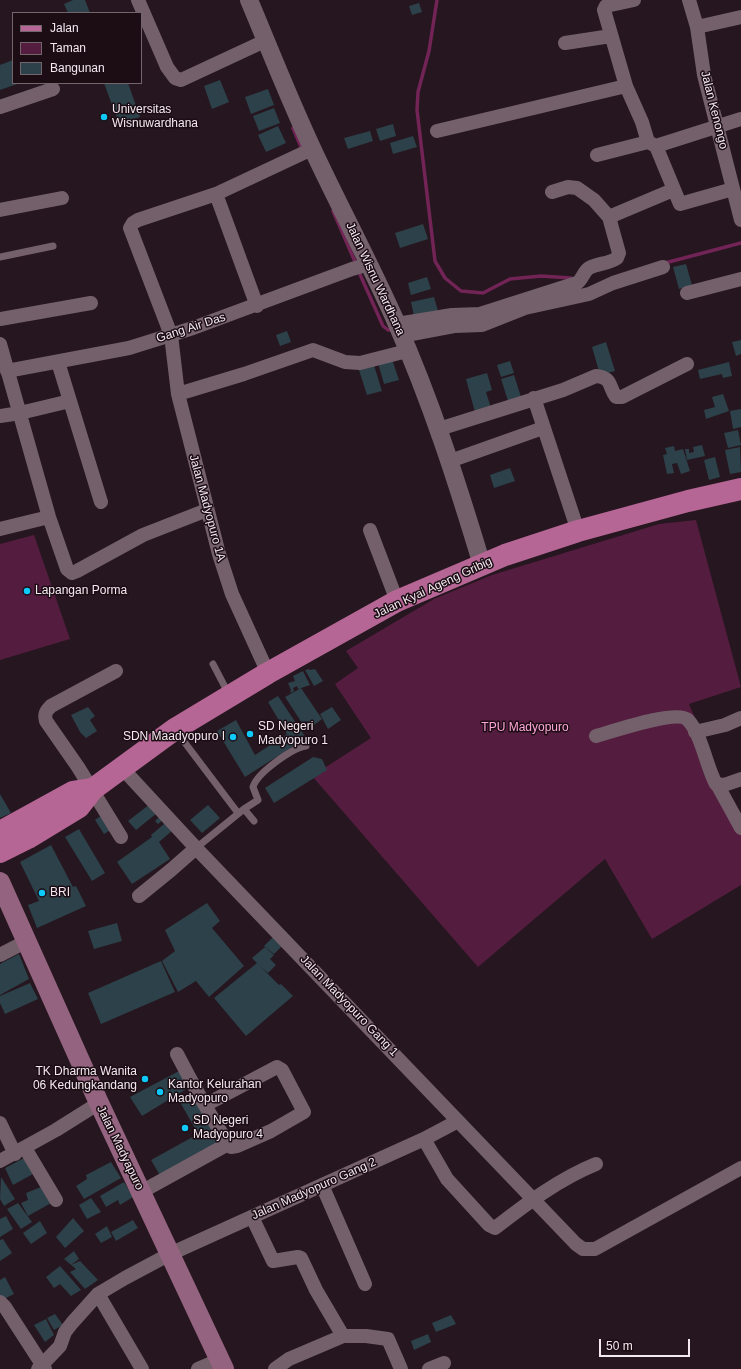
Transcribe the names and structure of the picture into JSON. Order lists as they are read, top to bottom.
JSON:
{
  "streets": {
    "main road": ["Jalan Kyai Ageng Gribig", "Jalan Madyapuro"],
    "street": [
      "Jalan Kenongo",
      "Jalan Wisnu Wardhana",
      "Gang Air Das",
      "Jalan Madyopuro 1A",
      "Jalan Madyopuro Gang 1",
      "Jalan Madyopuro Gang 2"
    ]
  },
  "crossings": [
    ["Jalan Wisnu Wardhana", "Gang Air Das"],
    ["Jalan Wisnu Wardhana", "Jalan Kyai Ageng Gribig"],
    ["Gang Air Das", "Jalan Madyopuro 1A"],
    ["Jalan Madyopuro 1A", "Jalan Kyai Ageng Gribig"],
    ["Jalan Kyai Ageng Gribig", "Jalan Madyopuro Gang 1"],
    ["Jalan Madyopuro Gang 1", "Jalan Madyopuro Gang 2"],
    ["Jalan Madyapuro", "Jalan Madyopuro Gang 2"]
  ],
  "parks": ["TPU Madyopuro"],
  "places": [
    "Universitas Wisnuwardhana",
    "Lapangan Porma",
    "SD Negeri Madyopuro 1",
    "SDN Maadyopuro I",
    "BRI",
    "TK Dharma Wanita 06 Kedungkandang",
    "Kantor Kelurahan Madyopuro",
    "SD Negeri Madyopuro 4"
  ],
  "legend": ["Jalan", "Taman", "Bangunan"],
  "scale_bar": "50 m"
}
